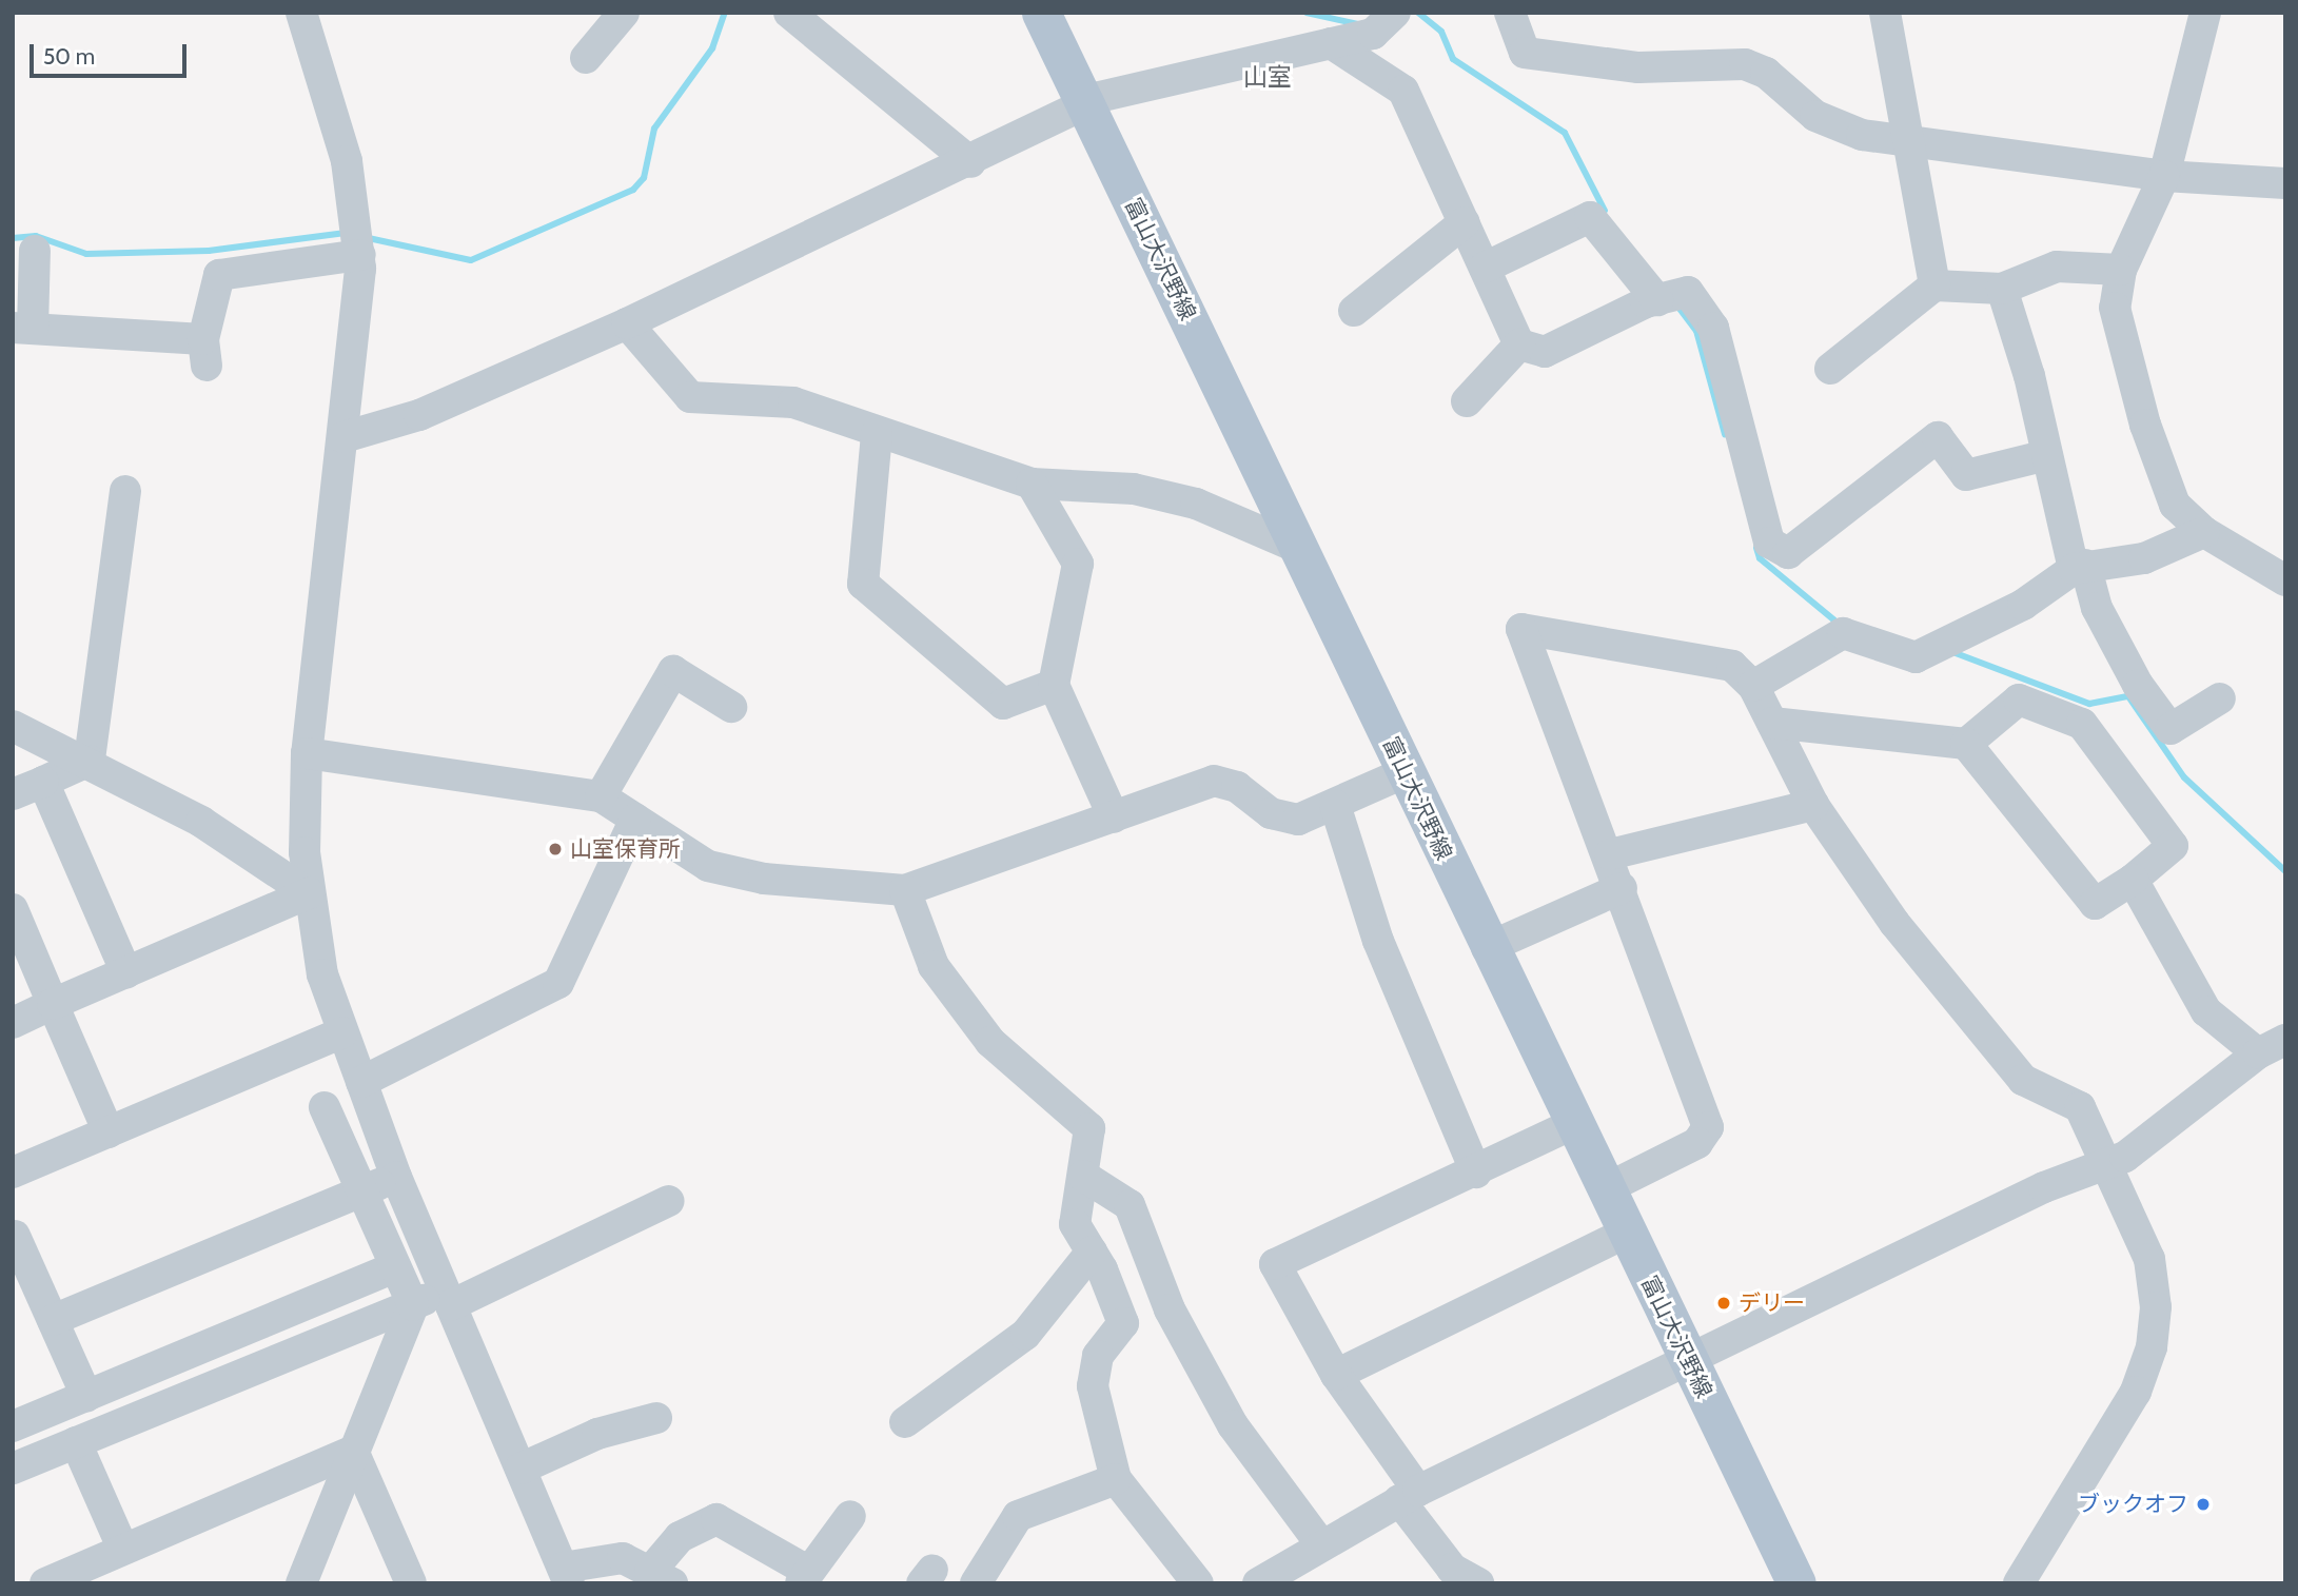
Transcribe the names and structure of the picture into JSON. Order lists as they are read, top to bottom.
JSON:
{
  "streets": {
    "main road": ["富山大沢野線"]
  },
  "districts": ["山室"],
  "places": ["山室保育所", "デリー", "ブックオフ"],
  "scale_bar": "50 m"
}
